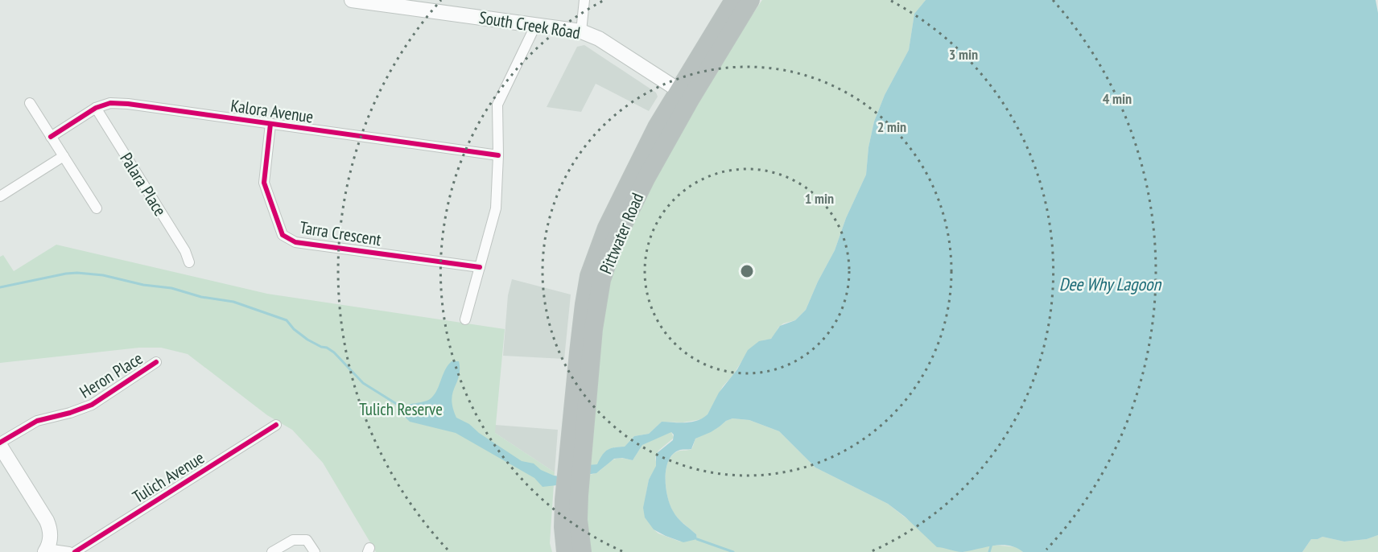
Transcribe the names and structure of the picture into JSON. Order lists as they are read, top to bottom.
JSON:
{
  "streets": {
    "highway": ["Pittwater Road"],
    "main road": ["South Creek Road"],
    "street": [
      "Kalora Avenue",
      "Palara Place",
      "Tarra Crescent",
      "Heron Place",
      "Tulich Avenue"
    ]
  },
  "crossings": [
    ["South Creek Road", "Pittwater Road"],
    ["Kalora Avenue", "Palara Place"],
    ["Kalora Avenue", "Tarra Crescent"]
  ],
  "water": ["Dee Why Lagoon"],
  "parks": ["Tulich Reserve"],
  "rings": [
    "3 min",
    "4 min",
    "2 min",
    "1 min"
  ]
}
